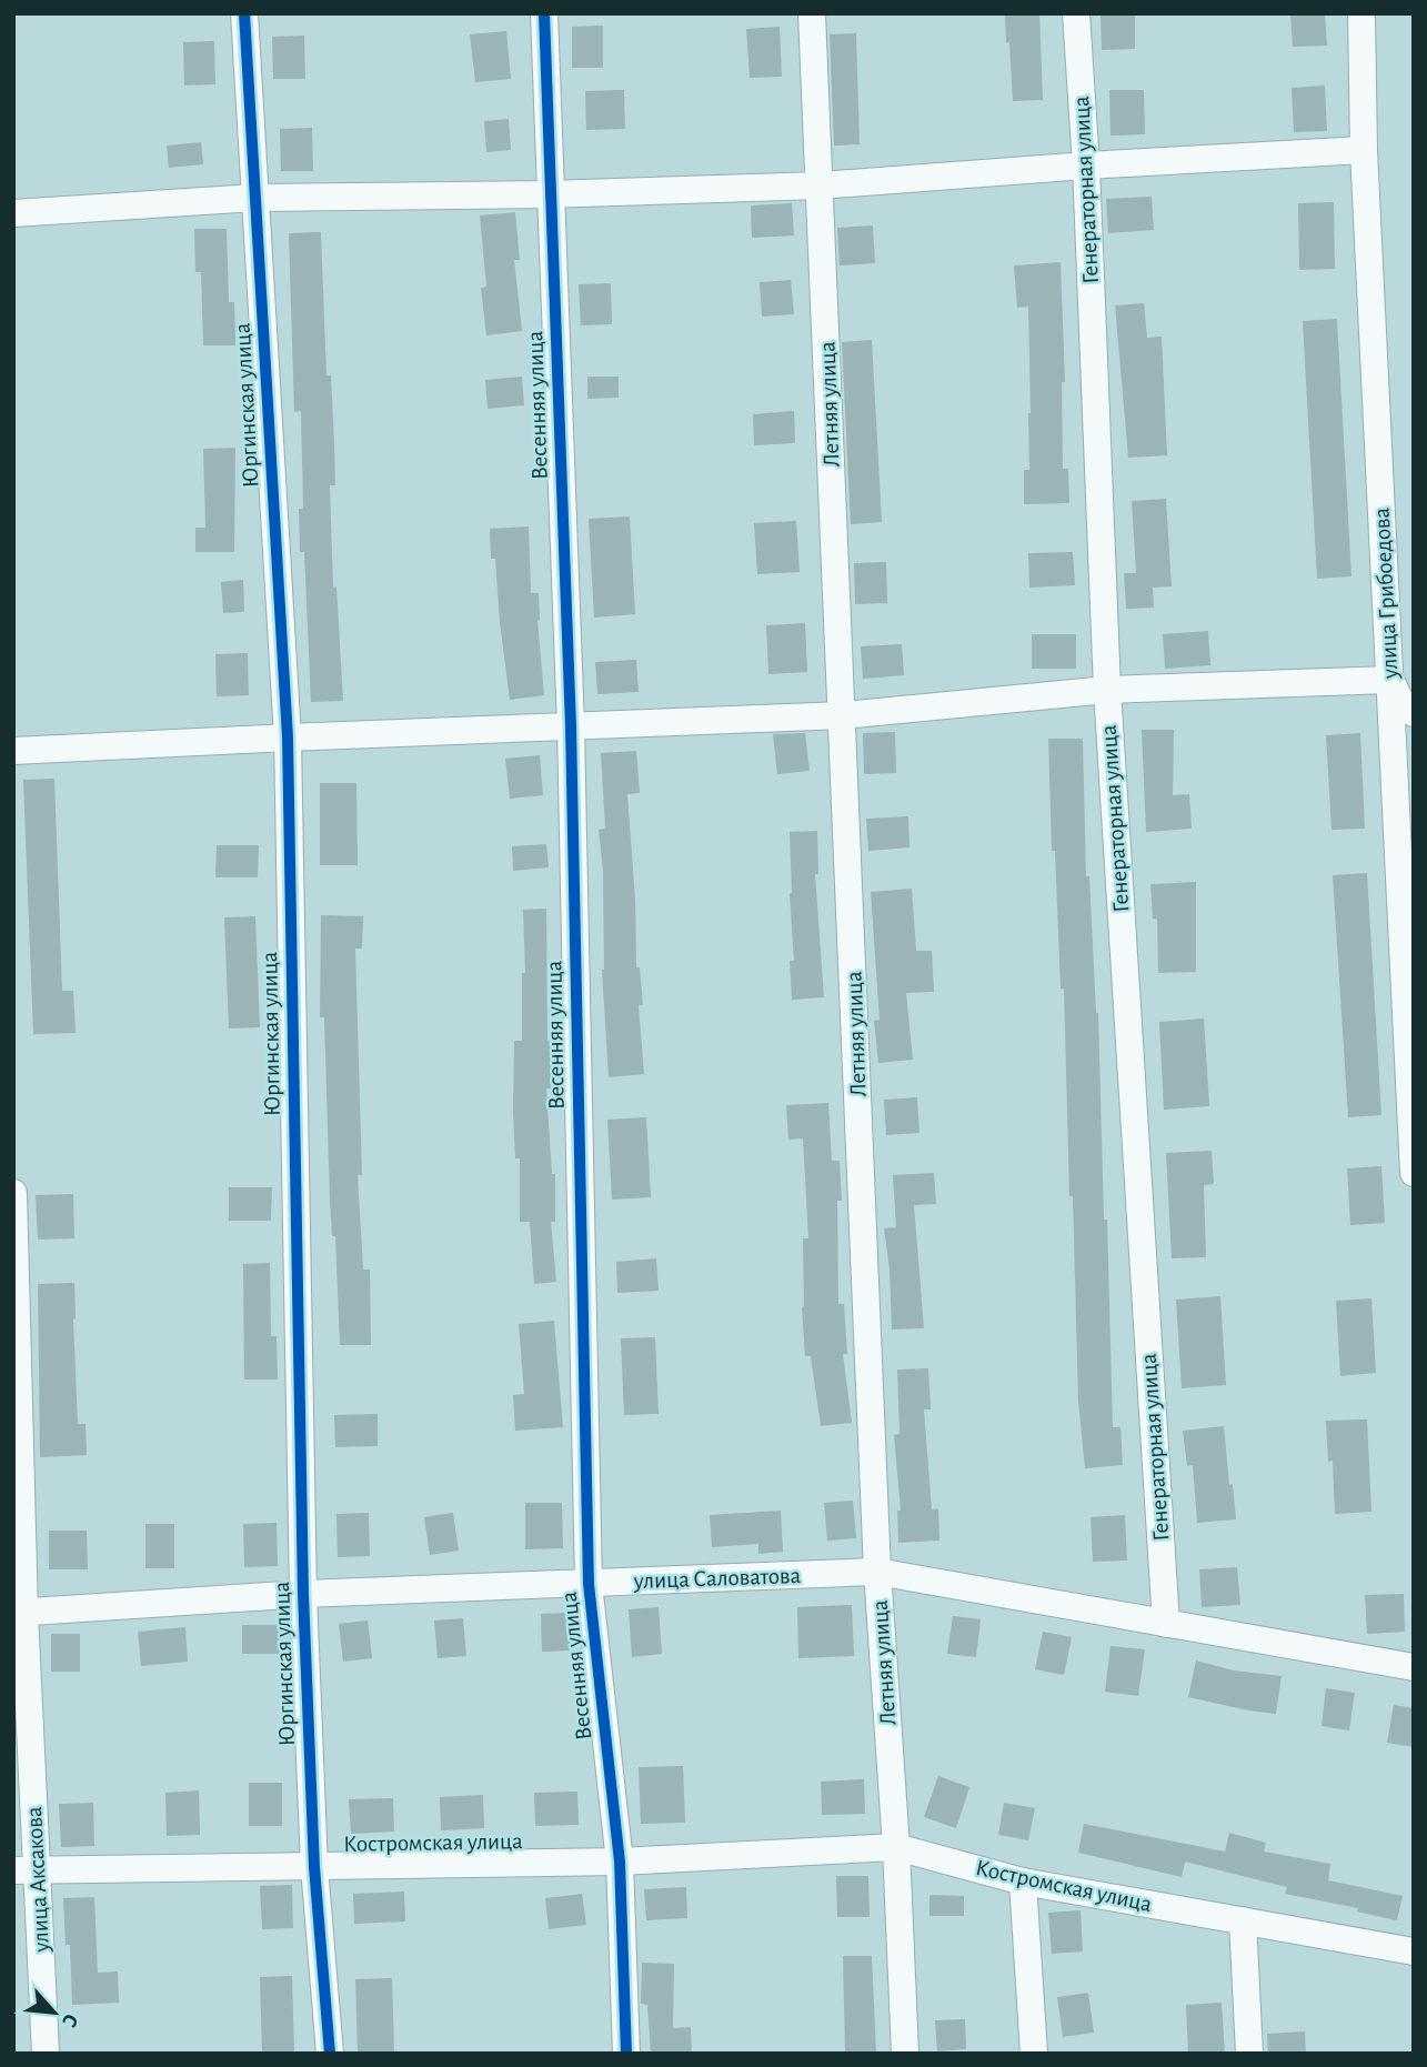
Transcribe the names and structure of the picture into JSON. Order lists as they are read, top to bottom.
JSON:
{
  "streets": {
    "street": [
      "Генераторная улица",
      "Летняя улица",
      "Юргинская улица",
      "Весенняя улица",
      "улица Грибоедова",
      "улица Саловатова",
      "Костромская улица",
      "улица Аксакова"
    ]
  },
  "crossings": [
    ["Генераторная улица", "улица Саловатова"],
    ["Летняя улица", "улица Саловатова"],
    ["Летняя улица", "Костромская улица"],
    ["Юргинская улица", "улица Саловатова"],
    ["Юргинская улица", "Костромская улица"],
    ["Весенняя улица", "улица Саловатова"],
    ["Весенняя улица", "Костромская улица"],
    ["улица Саловатова", "улица Аксакова"],
    ["Костромская улица", "улица Аксакова"]
  ],
  "north": "bottom right"
}
